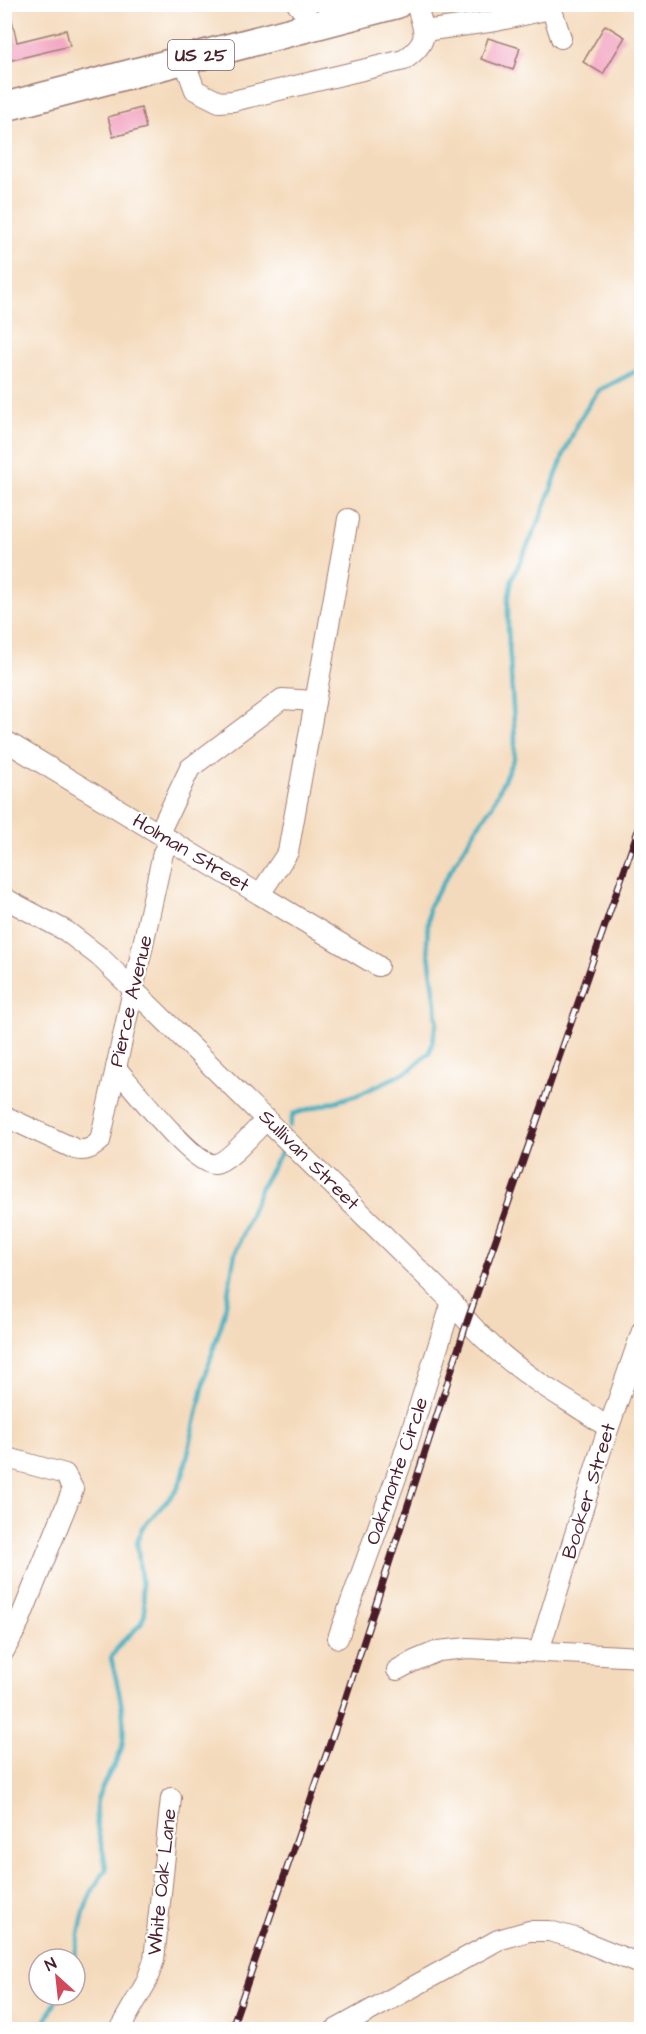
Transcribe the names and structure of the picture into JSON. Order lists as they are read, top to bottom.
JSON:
{
  "streets": {
    "highway": ["US 25"],
    "street": [
      "Holman Street",
      "Pierce Avenue",
      "Sullivan Street",
      "Oakmonte Circle",
      "Booker Street",
      "White Oak Lane"
    ]
  },
  "crossings": [
    ["Holman Street", "Pierce Avenue"],
    ["Pierce Avenue", "Sullivan Street"],
    ["Sullivan Street", "Oakmonte Circle"],
    ["Sullivan Street", "Booker Street"]
  ],
  "north": "top left"
}
